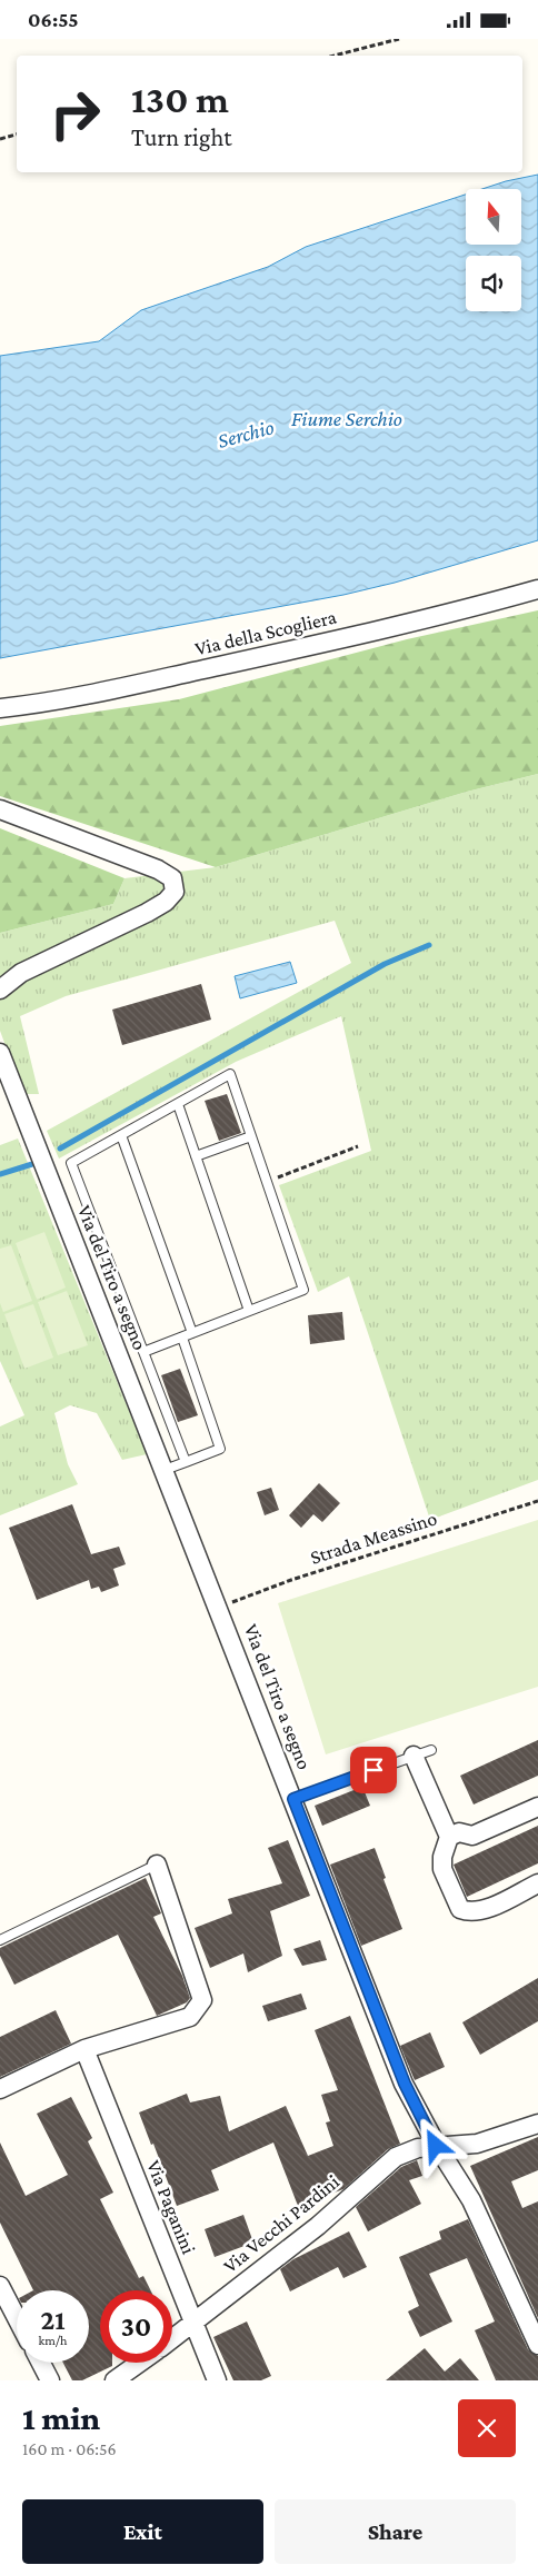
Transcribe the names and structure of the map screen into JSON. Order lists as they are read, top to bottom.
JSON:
{
  "streets": {
    "street": [
      "Via della Scogliera",
      "Via del Tiro a segno",
      "Via Paganini",
      "Via Vecchi Pardini"
    ],
    "path": ["Strada Meassino"]
  },
  "crossings": [
    ["Via del Tiro a segno", "Strada Meassino"],
    ["Via del Tiro a segno", "Via Vecchi Pardini"],
    ["Via Paganini", "Via Vecchi Pardini"]
  ],
  "water": ["Fiume Serchio", "Serchio"],
  "north": "top",
  "page": {
    "status": "06:55",
    "turn": ["130 m", "Turn right"],
    "speed": "21 km/h",
    "limit": "30",
    "heading": ["1 min", "160 m · 06:56"],
    "buttons": ["Exit", "Share"]
  }
}
